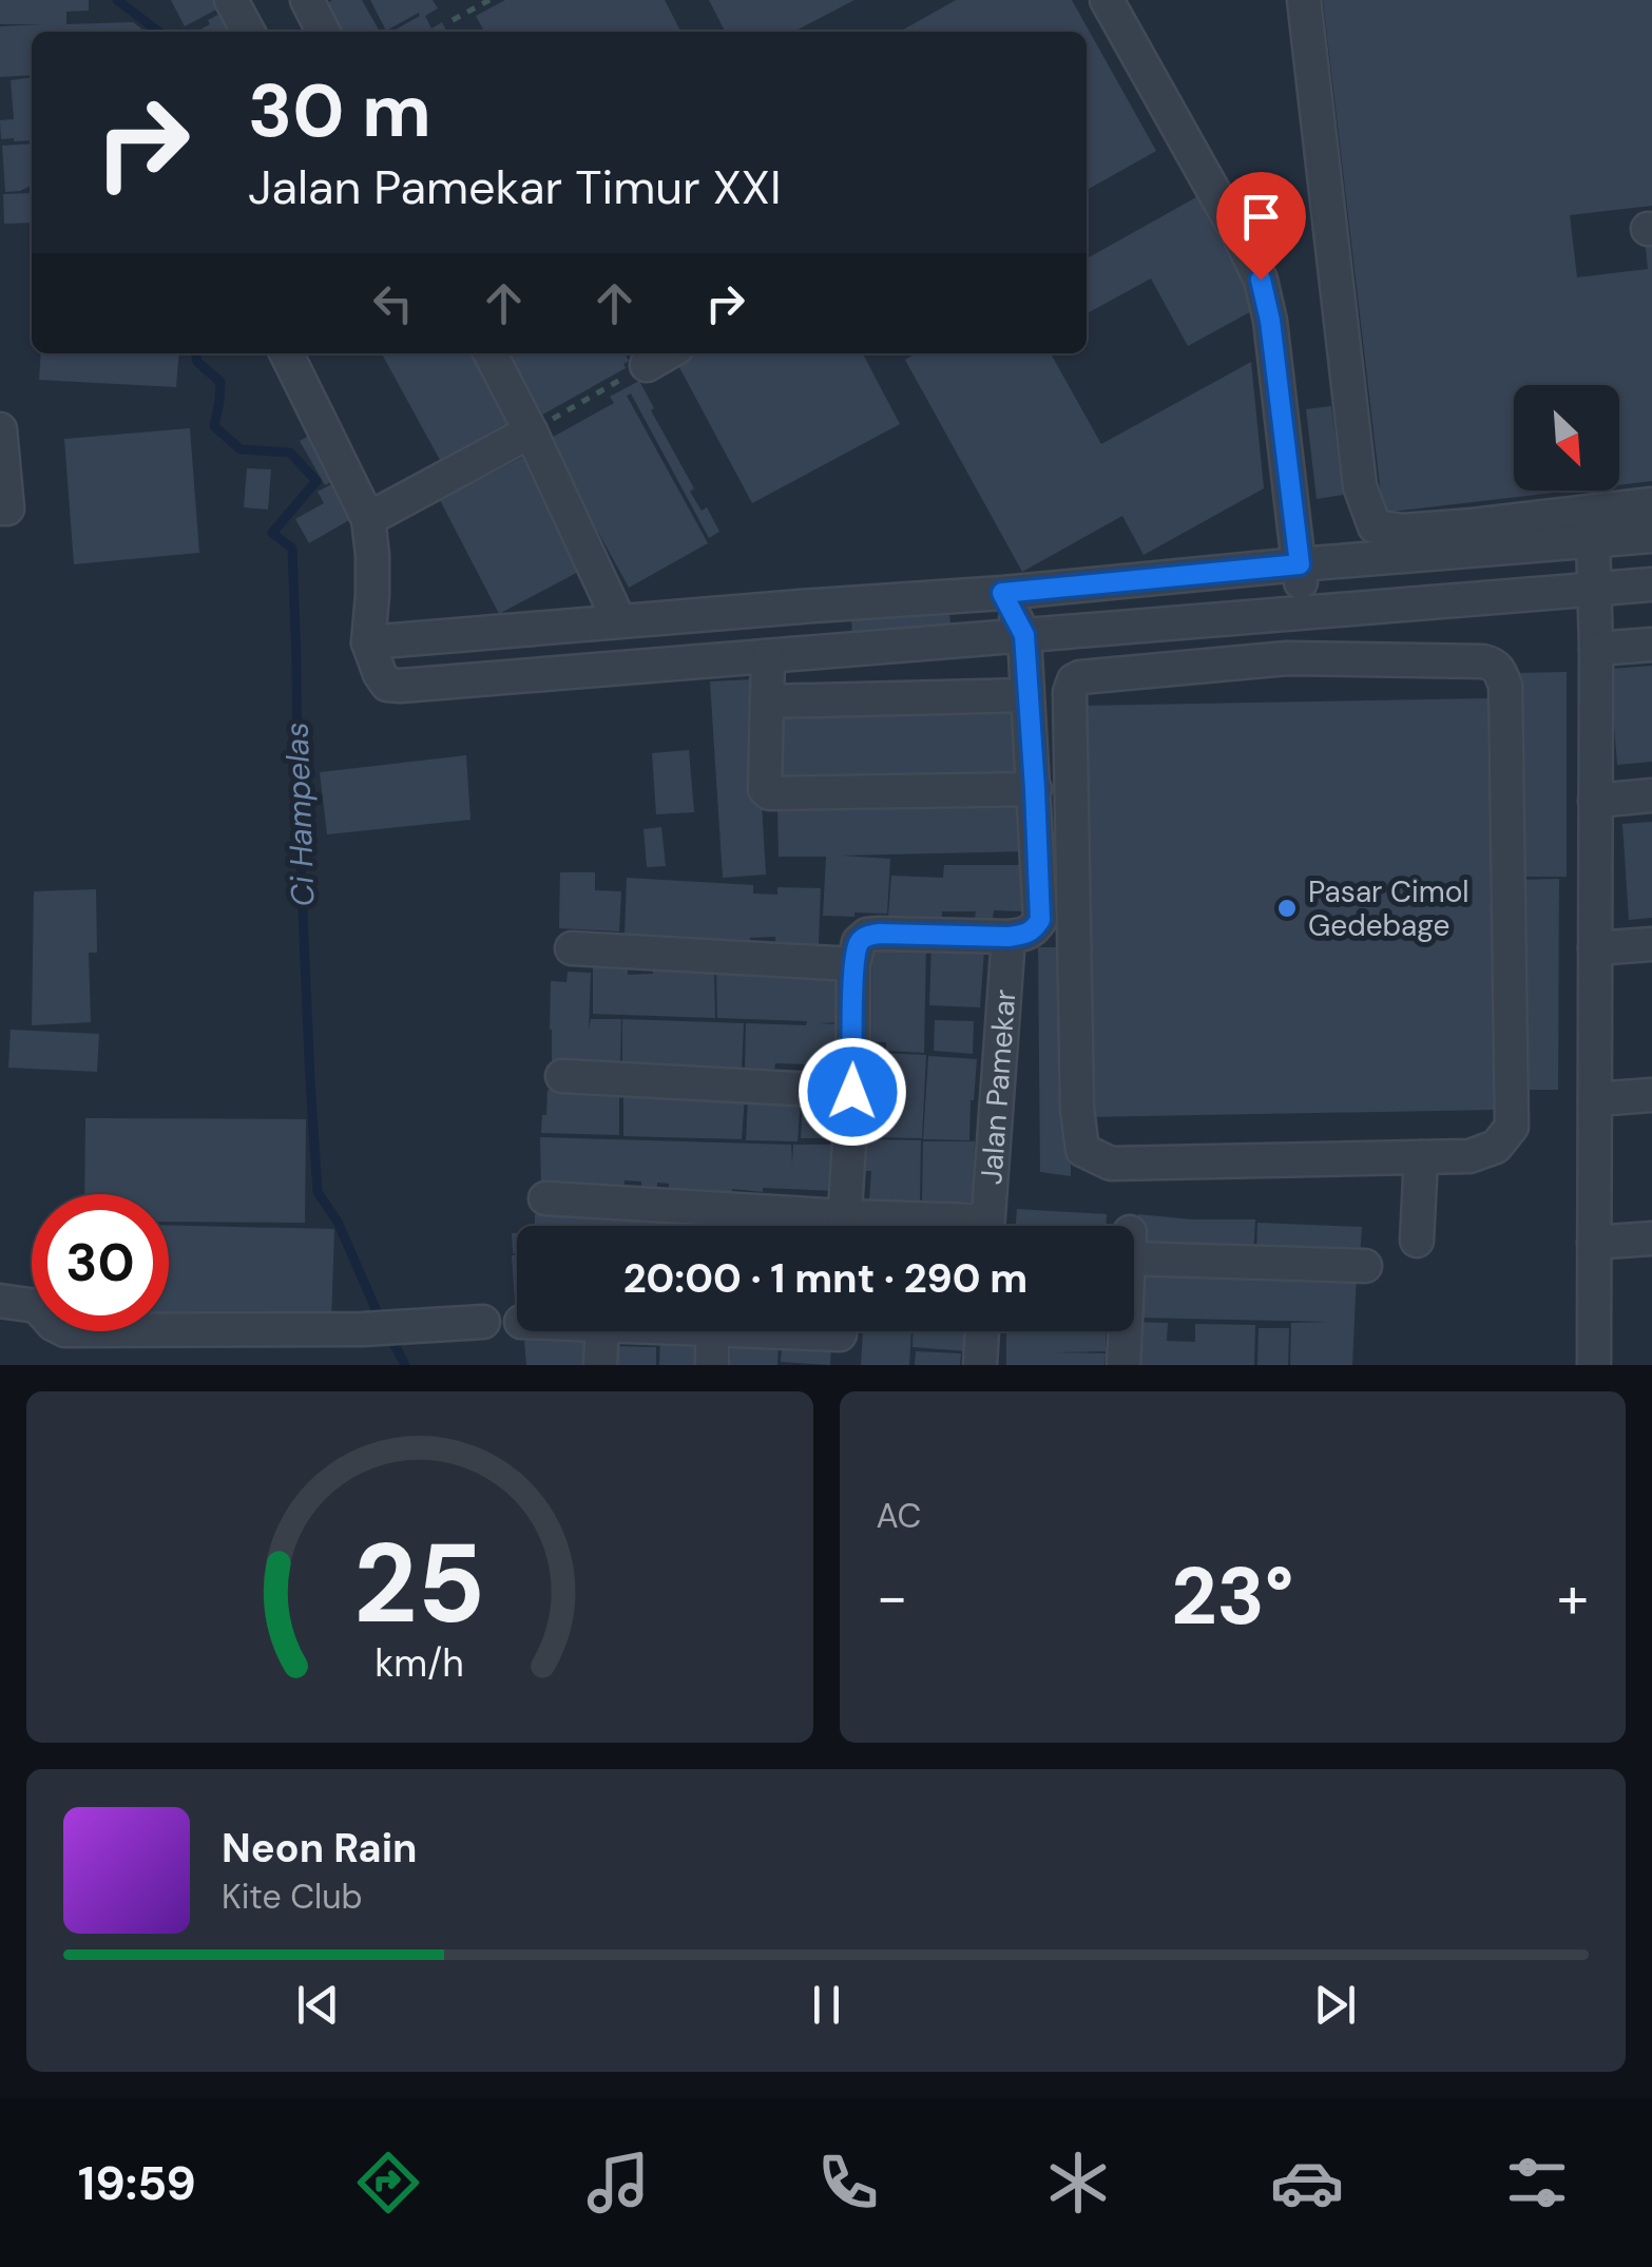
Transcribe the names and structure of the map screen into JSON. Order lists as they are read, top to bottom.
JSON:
{
  "streets": {
    "street": ["Jalan Pamekar"]
  },
  "water": ["Ci Hampelas"],
  "places": ["Pasar Cimol Gedebage"],
  "north": "bottom right",
  "page": {
    "turn": ["30 m", "Jalan Pamekar Timur XXI"],
    "limit": "30",
    "trip": "20:00 · 1 mnt · 290 m",
    "tile": "AC",
    "heat": ["−", "23°", "+"],
    "song": ["Neon Rain", "Kite Club"],
    "tabs": "19:59",
    "gauge": ["25", "km/h"]
  }
}
